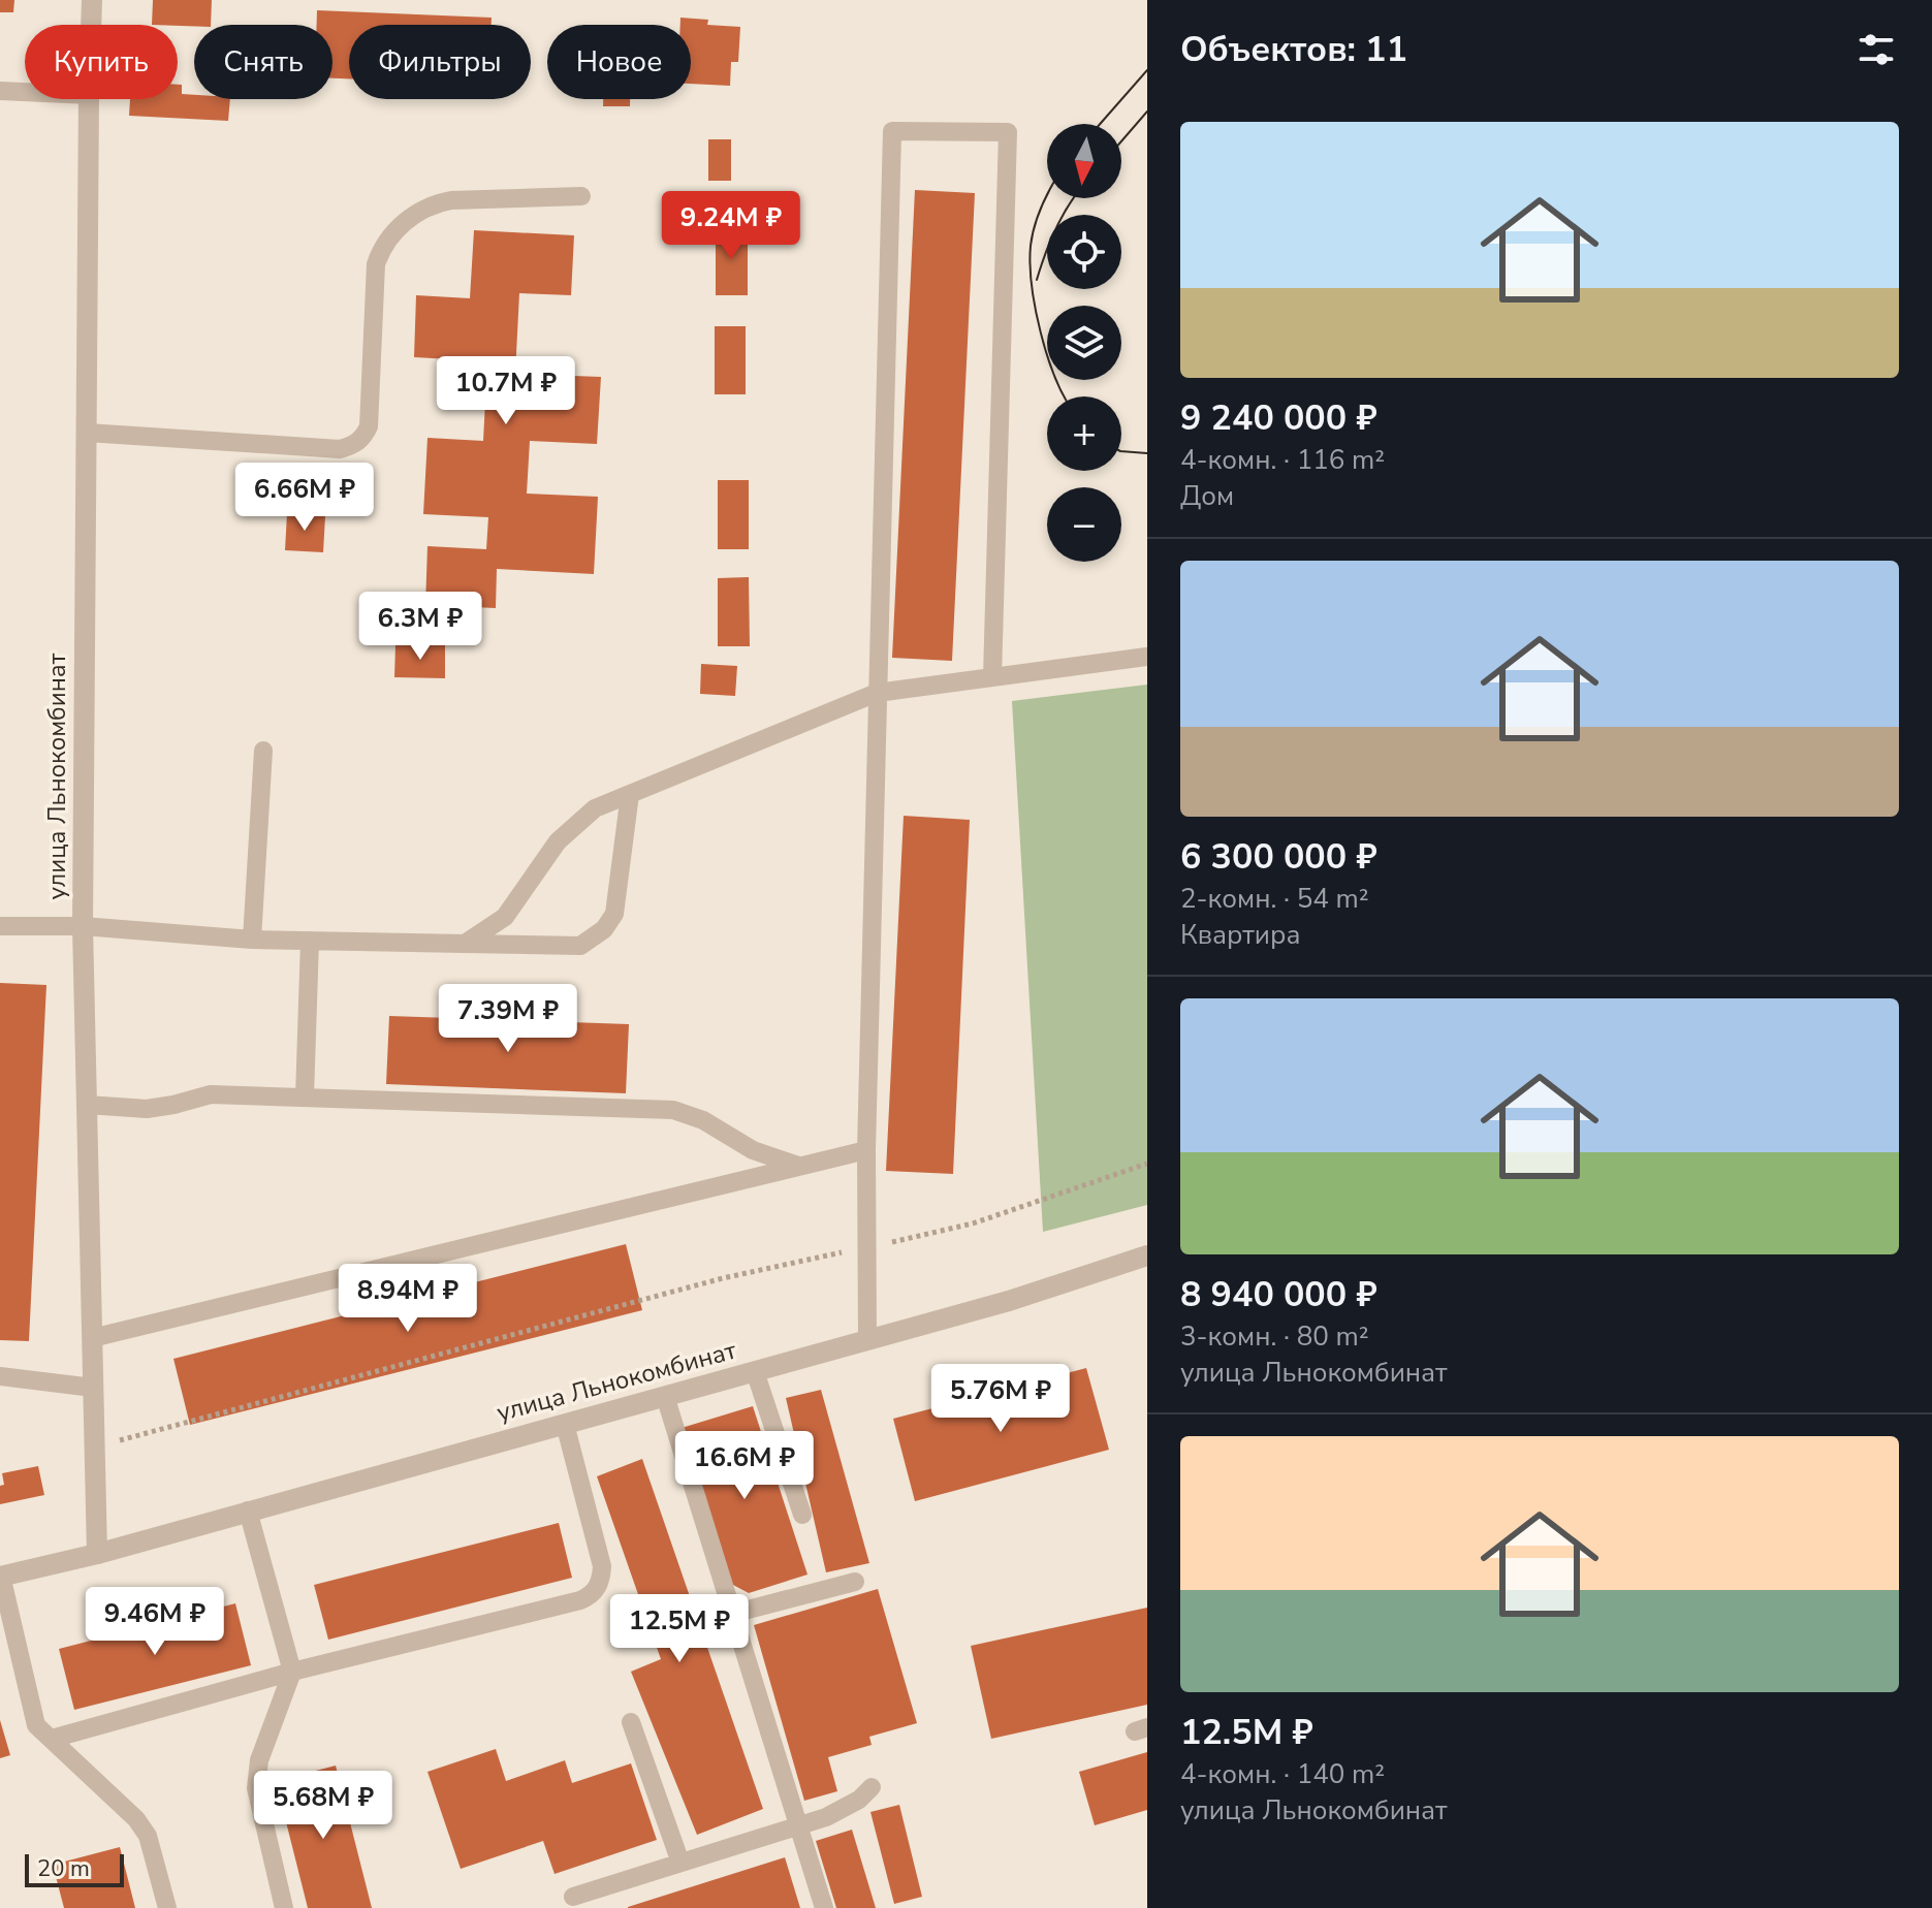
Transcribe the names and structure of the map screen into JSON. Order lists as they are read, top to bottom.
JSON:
{
  "streets": {
    "street": ["улица Льнокомбинат"]
  },
  "scale_bar": "20 m",
  "north": "bottom",
  "page": {
    "heading": "Объектов: 11",
    "chip": [
      "Купить",
      "Снять",
      "Фильтры",
      "Новое"
    ],
    "list": [
      {
        "name": "9 240 000 ₽",
        "note": "4-комн. · 116 m² · Дом"
      },
      {
        "name": "6 300 000 ₽",
        "note": "2-комн. · 54 m² · Квартира"
      },
      {
        "name": "8 940 000 ₽",
        "note": "3-комн. · 80 m² · улица Льнокомбинат"
      },
      {
        "name": "12.5M ₽",
        "note": "4-комн. · 140 m² · улица Льнокомбинат"
      }
    ],
    "map_buttons": ["+", "−"],
    "price": [
      "9.24M ₽",
      "10.7M ₽",
      "6.66M ₽",
      "6.3M ₽",
      "7.39M ₽",
      "8.94M ₽",
      "5.76M ₽",
      "16.6M ₽",
      "9.46M ₽",
      "12.5M ₽",
      "5.68M ₽"
    ],
    "scale": "20 m"
  }
}
